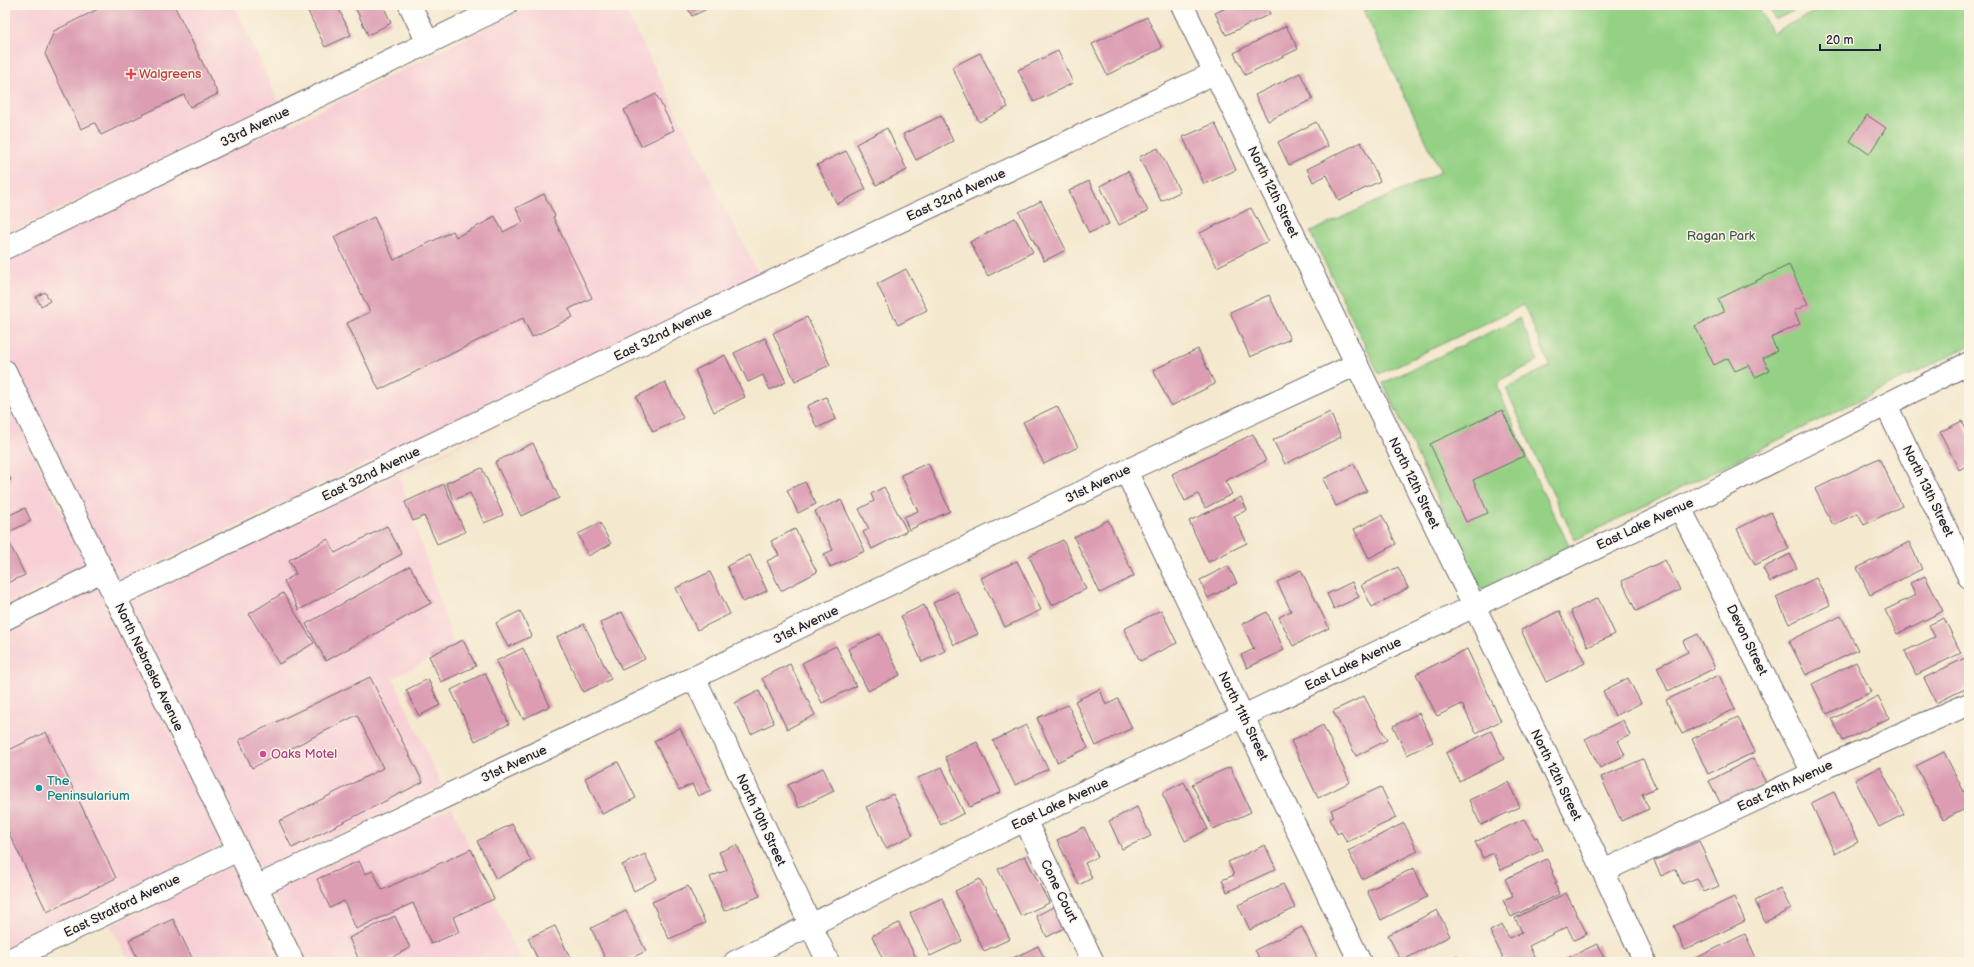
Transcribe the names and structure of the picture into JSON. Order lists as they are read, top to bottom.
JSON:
{
  "streets": {
    "street": [
      "33rd Avenue",
      "North 12th Street",
      "East 32nd Avenue",
      "31st Avenue",
      "North 13th Street",
      "East Lake Avenue",
      "Devon Street",
      "North Nebraska Avenue",
      "North 11th Street",
      "East 29th Avenue",
      "North 10th Street",
      "Cone Court",
      "East Stratford Avenue"
    ]
  },
  "crossings": [
    ["North 12th Street", "East 32nd Avenue"],
    ["North 12th Street", "31st Avenue"],
    ["North 12th Street", "East Lake Avenue"],
    ["North 12th Street", "East 29th Avenue"],
    ["East 32nd Avenue", "North Nebraska Avenue"],
    ["31st Avenue", "North Nebraska Avenue"],
    ["31st Avenue", "North 11th Street"],
    ["31st Avenue", "North 10th Street"],
    ["North 13th Street", "East Lake Avenue"],
    ["East Lake Avenue", "Devon Street"],
    ["East Lake Avenue", "North 11th Street"],
    ["East Lake Avenue", "North 10th Street"],
    ["East Lake Avenue", "Cone Court"],
    ["Devon Street", "East 29th Avenue"],
    ["North Nebraska Avenue", "East Stratford Avenue"]
  ],
  "parks": ["Ragan Park"],
  "places": {
    "health": ["Walgreens"],
    "other": ["Oaks Motel", "The Peninsularium"]
  },
  "scale_bar": "20 m"
}
